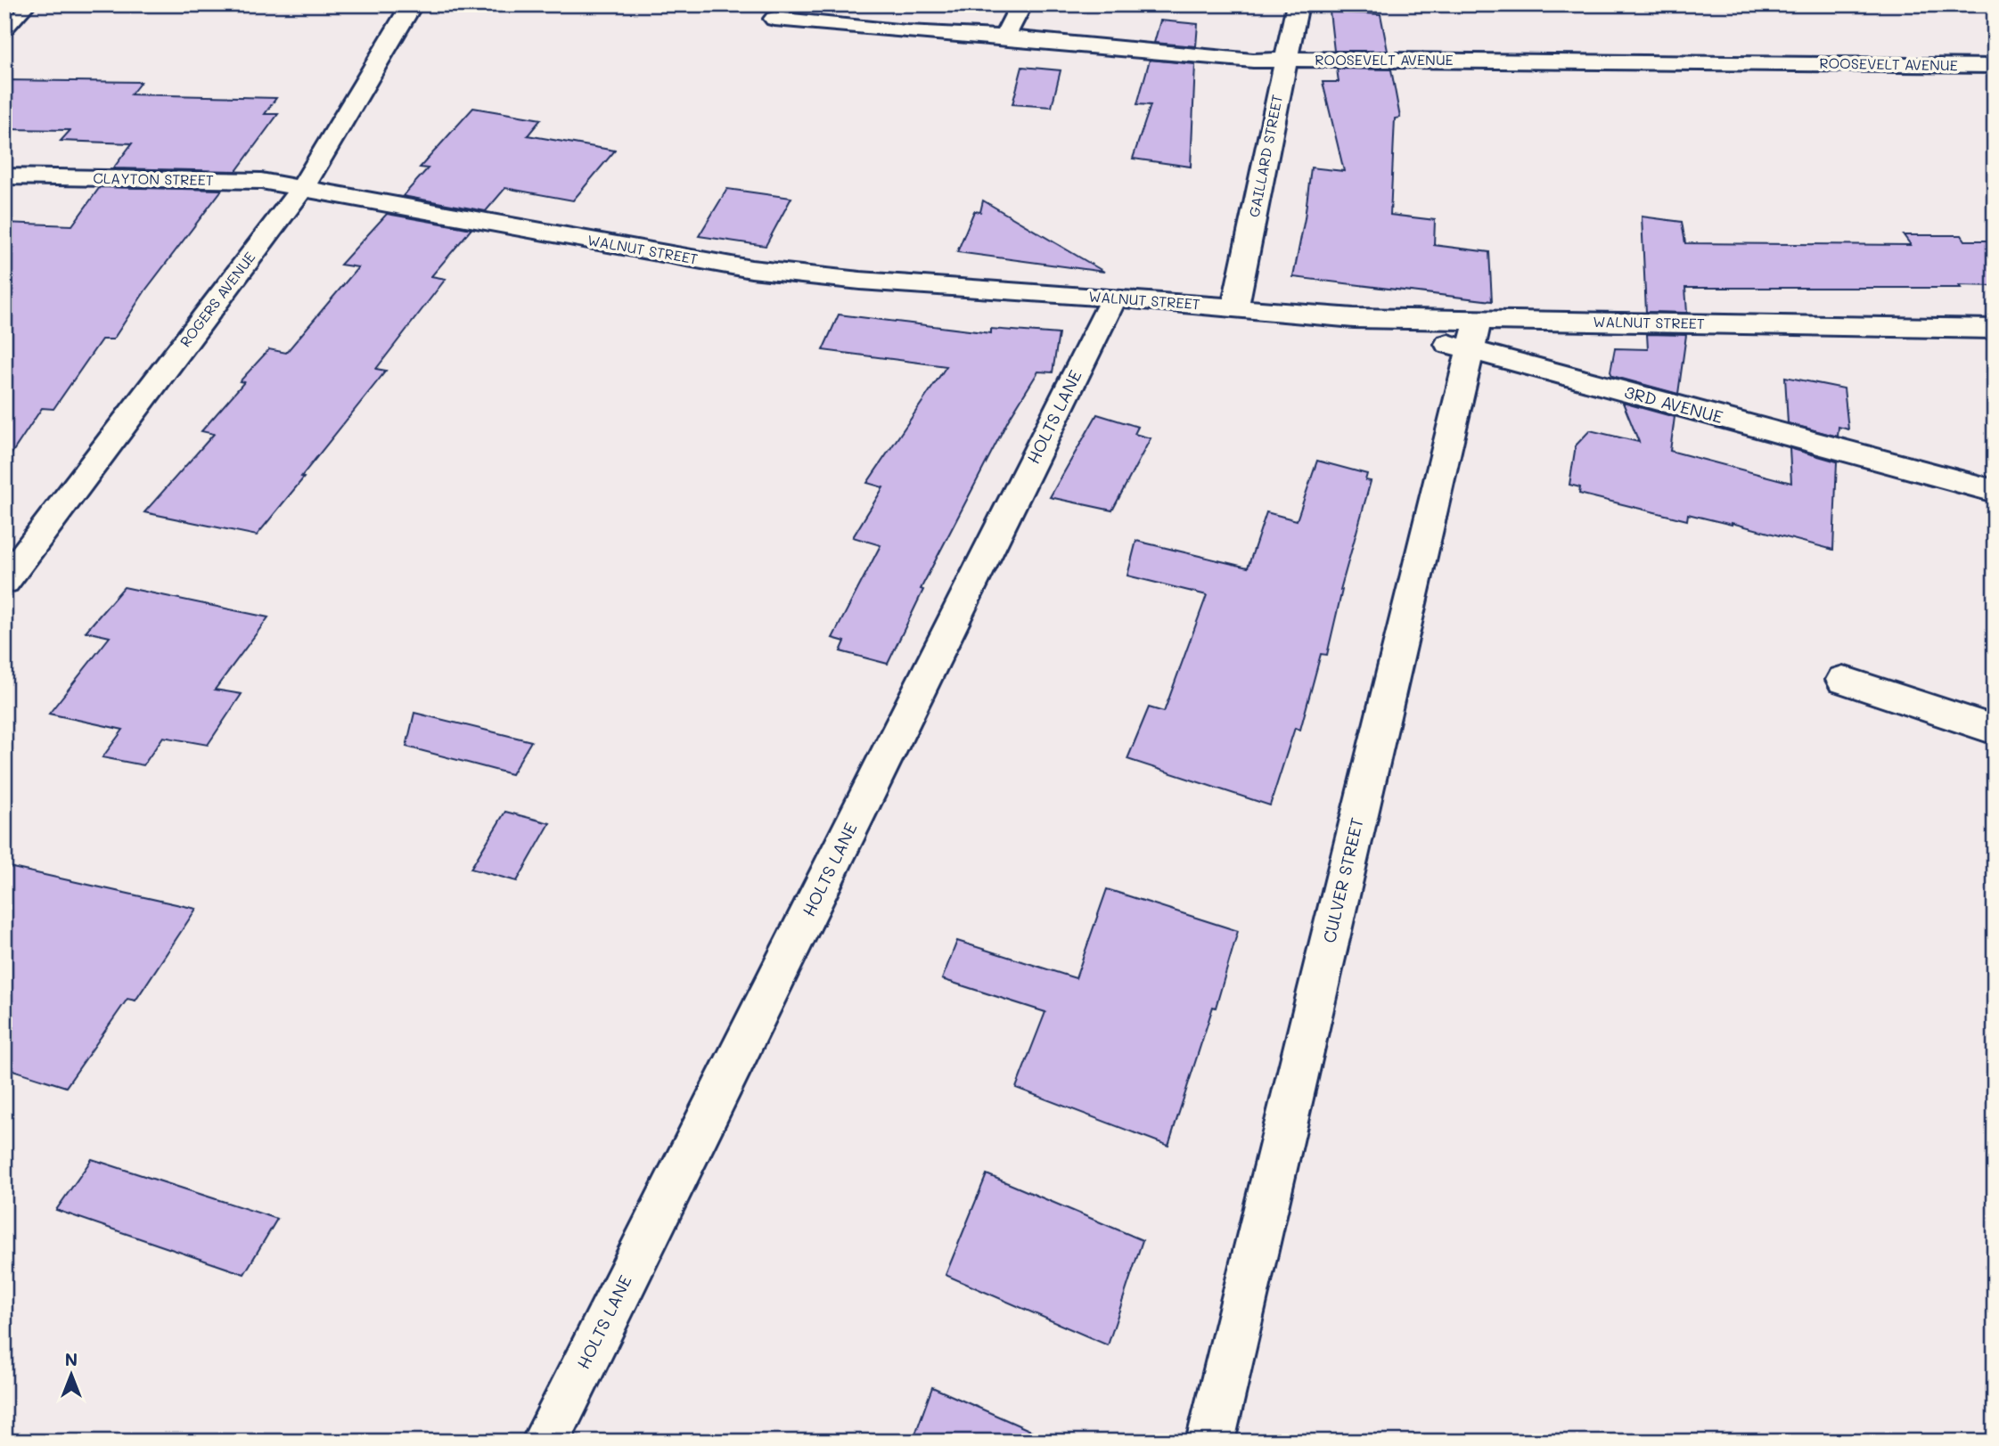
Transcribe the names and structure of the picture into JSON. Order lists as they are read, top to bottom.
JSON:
{
  "streets": {
    "street": [
      "ROOSEVELT AVENUE",
      "GAILLARD STREET",
      "CLAYTON STREET",
      "WALNUT STREET",
      "ROGERS AVENUE",
      "3RD AVENUE",
      "HOLTS LANE",
      "CULVER STREET"
    ]
  },
  "crossings": [
    ["ROOSEVELT AVENUE", "GAILLARD STREET"],
    ["GAILLARD STREET", "WALNUT STREET"],
    ["CLAYTON STREET", "WALNUT STREET"],
    ["CLAYTON STREET", "ROGERS AVENUE"],
    ["WALNUT STREET", "ROGERS AVENUE"],
    ["WALNUT STREET", "3RD AVENUE"],
    ["WALNUT STREET", "HOLTS LANE"],
    ["WALNUT STREET", "CULVER STREET"],
    ["3RD AVENUE", "CULVER STREET"]
  ],
  "north": "top"
}
